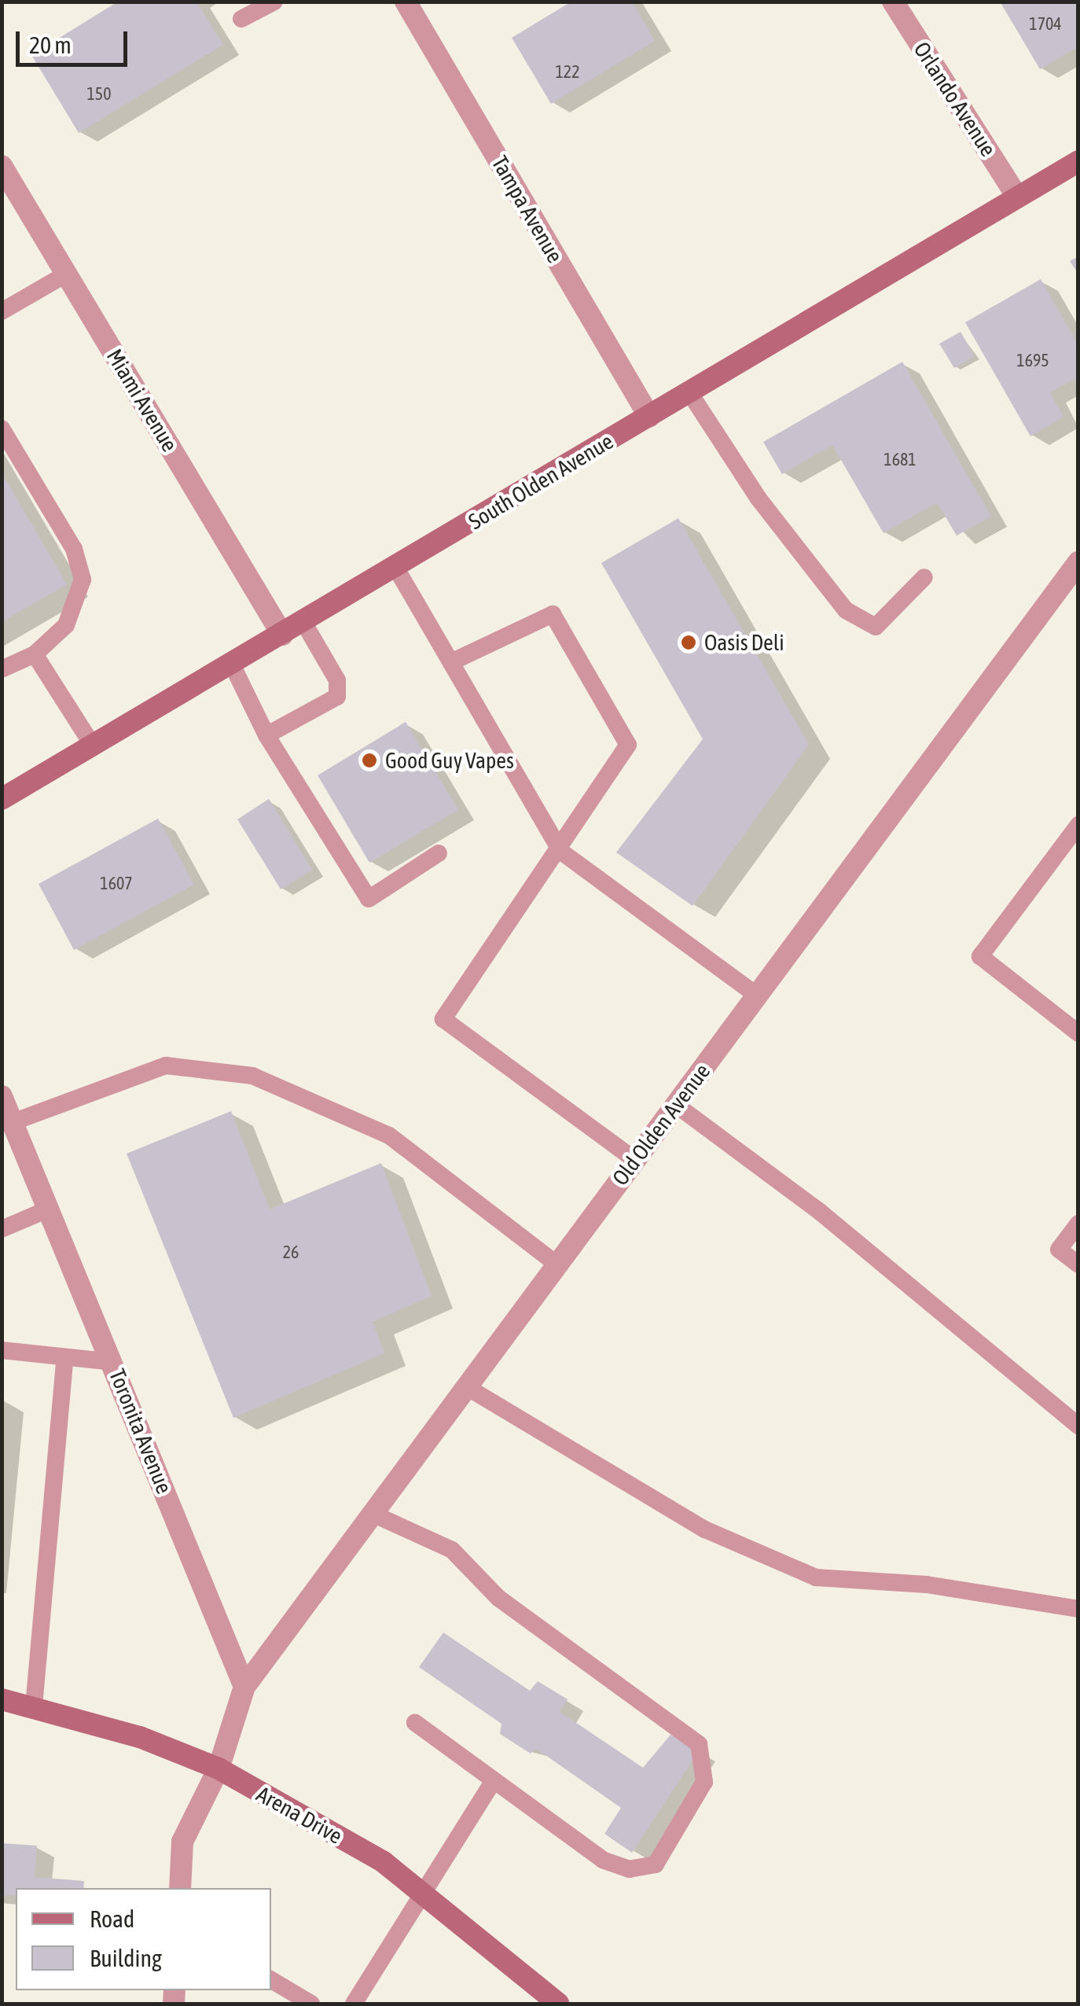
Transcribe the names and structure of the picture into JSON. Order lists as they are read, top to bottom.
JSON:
{
  "streets": {
    "main road": ["South Olden Avenue", "Arena Drive"],
    "street": [
      "Orlando Avenue",
      "Tampa Avenue",
      "Miami Avenue",
      "Old Olden Avenue",
      "Toronita Avenue"
    ]
  },
  "crossings": [
    ["Orlando Avenue", "South Olden Avenue"],
    ["Tampa Avenue", "South Olden Avenue"],
    ["Miami Avenue", "South Olden Avenue"],
    ["Old Olden Avenue", "Toronita Avenue"]
  ],
  "places": ["Oasis Deli", "Good Guy Vapes"],
  "house_numbers": [
    "1704",
    "122",
    "150",
    "1695",
    "1681",
    "1607",
    "26"
  ],
  "legend": ["Road", "Building"],
  "scale_bar": "20 m"
}
